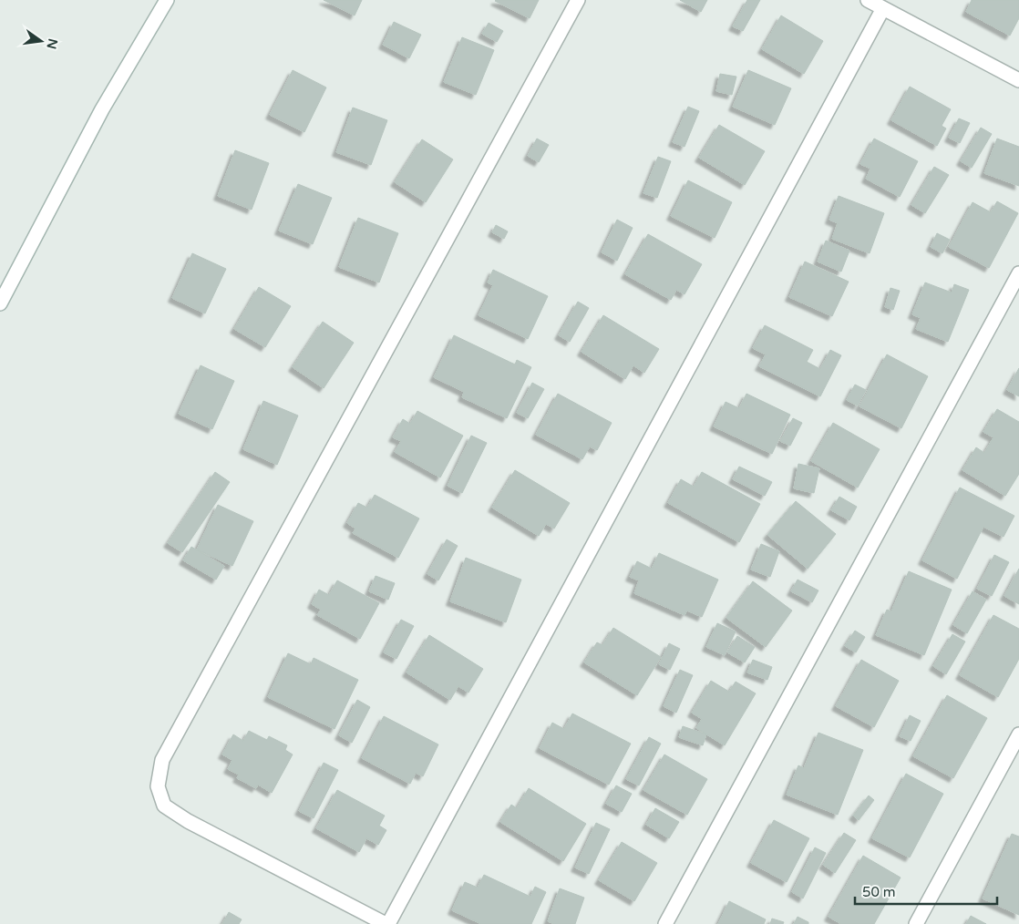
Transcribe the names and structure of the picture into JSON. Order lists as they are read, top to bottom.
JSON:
{
  "scale_bar": "50 m",
  "north": "right"
}
